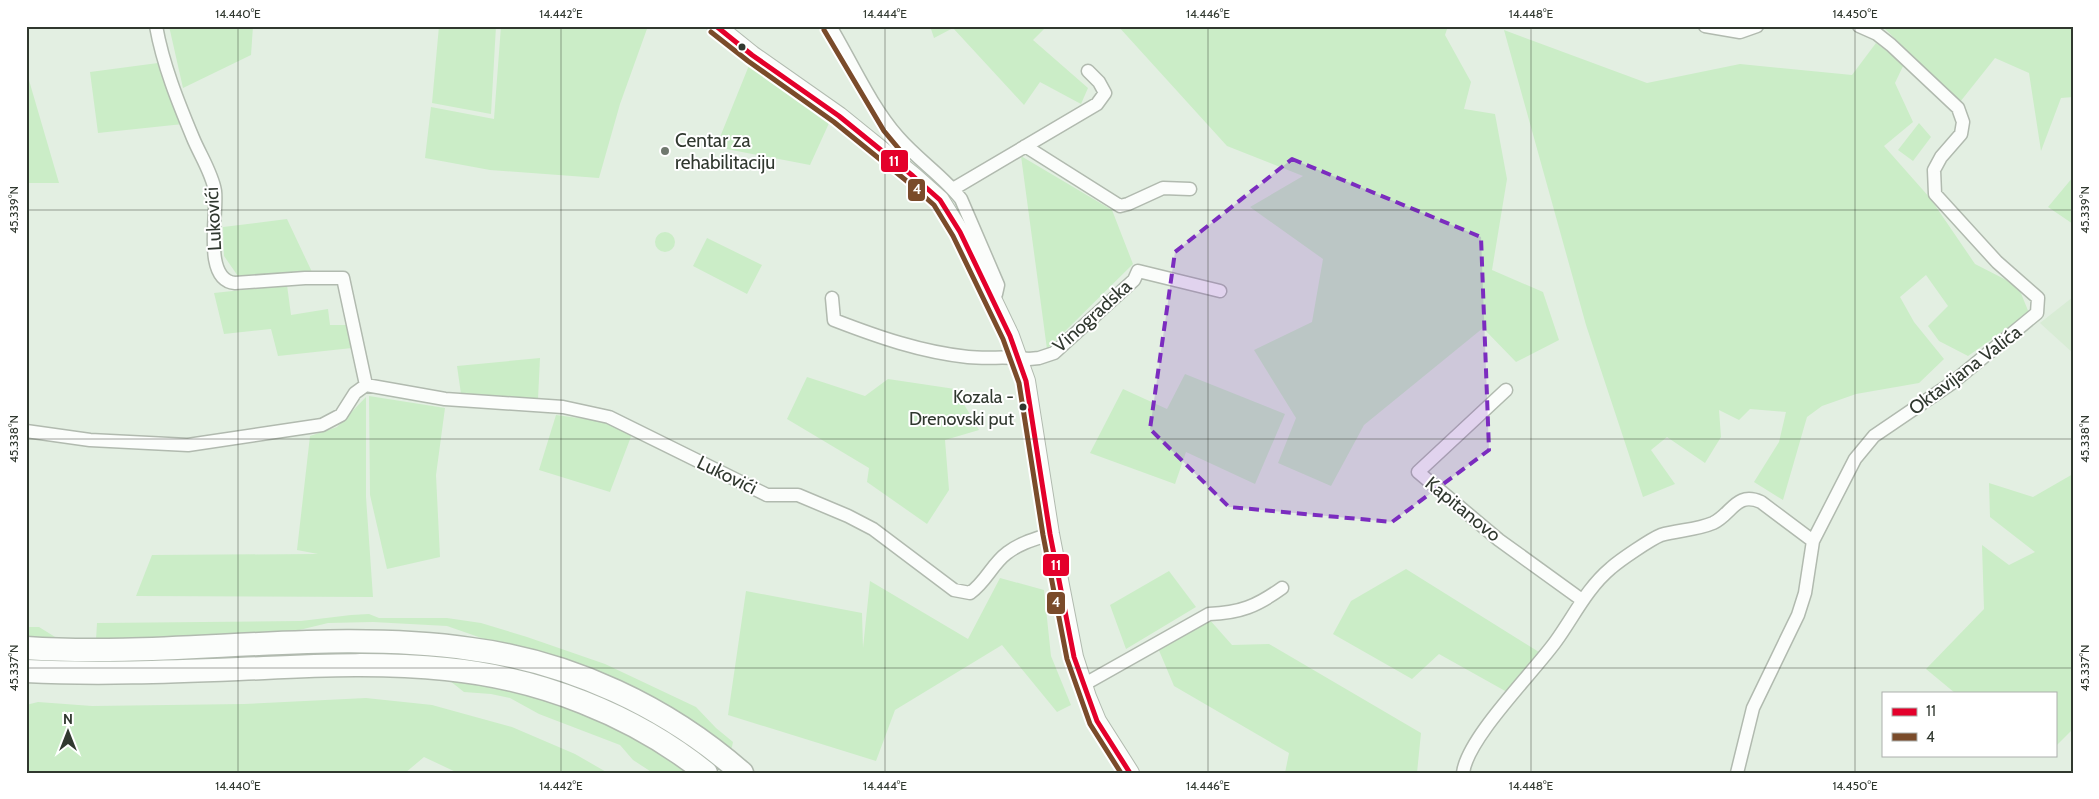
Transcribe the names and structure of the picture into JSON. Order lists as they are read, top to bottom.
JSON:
{
  "streets": {
    "street": [
      "Lukovići",
      "Vinogradska",
      "Oktavijana Valića",
      "Kapitanovo"
    ]
  },
  "places": ["Centar za rehabilitaciju", "Kozala - Drenovski put"],
  "lines": ["transit line 11", "transit line 4"],
  "legend": ["11", "4"],
  "north": "top",
  "coordinates": [
    "14.440°E",
    "14.442°E",
    "14.444°E",
    "14.446°E",
    "14.448°E",
    "14.450°E",
    "45.339°N",
    "45.338°N",
    "45.337°N"
  ]
}
